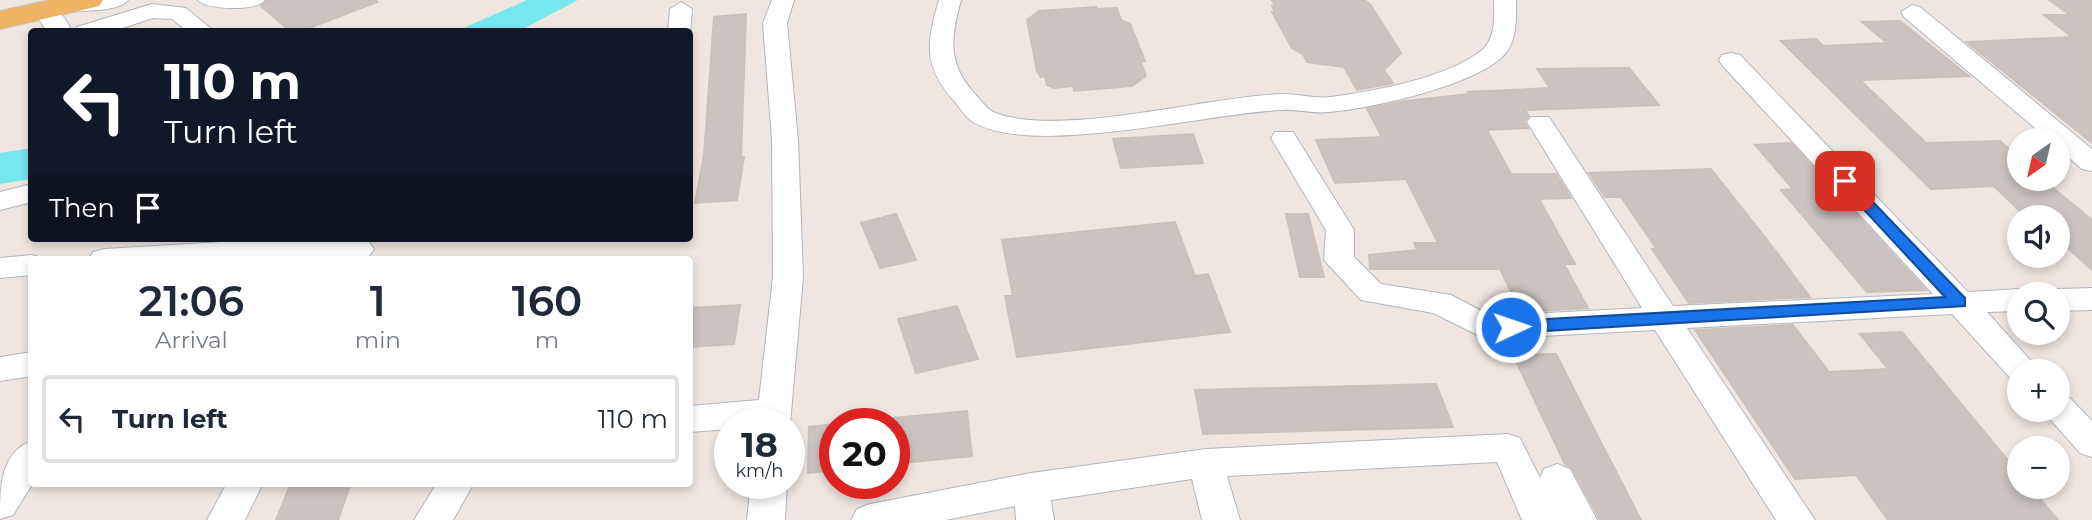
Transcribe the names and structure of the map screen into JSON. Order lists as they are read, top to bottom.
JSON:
{
  "north": "bottom left",
  "page": {
    "turn": ["110 m", "Turn left"],
    "map_buttons": ["+", "−"],
    "then": "Then",
    "eta": [
      "21:06",
      "Arrival",
      "1",
      "min",
      "160",
      "m"
    ],
    "list": [
      {
        "name": "Turn left",
        "value": "110 m"
      }
    ],
    "speed": "18 km/h",
    "limit": "20"
  }
}
